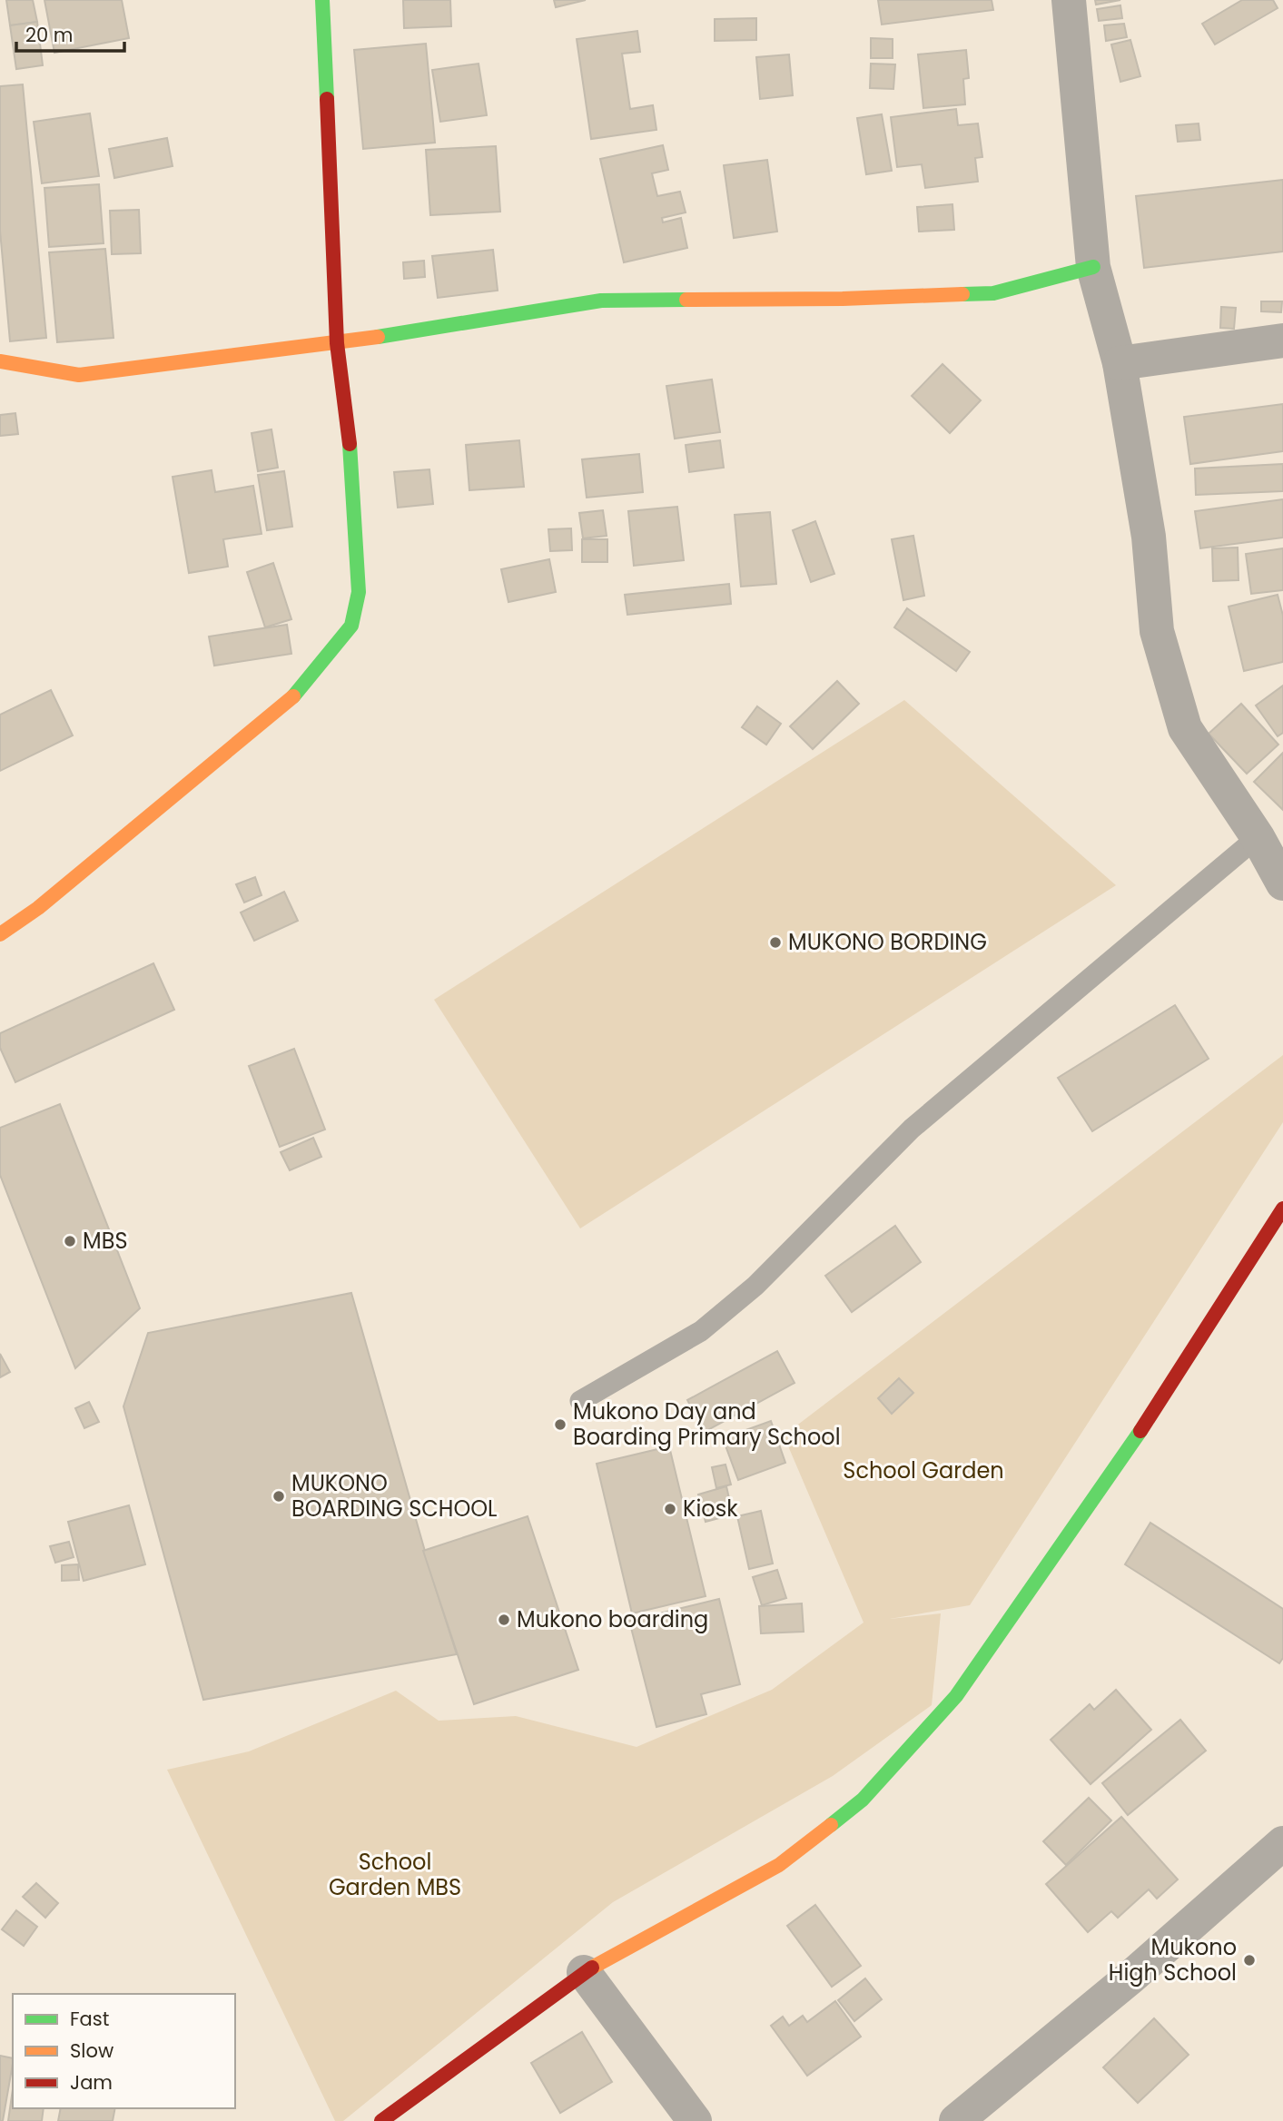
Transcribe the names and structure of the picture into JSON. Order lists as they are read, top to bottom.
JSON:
{
  "parks": ["School Garden", "School Garden MBS"],
  "places": [
    "MUKONO BORDING",
    "MBS",
    "Mukono Day and Boarding Primary School",
    "MUKONO BOARDING SCHOOL",
    "Kiosk",
    "Mukono boarding",
    "Mukono High School"
  ],
  "legend": ["Fast", "Slow", "Jam"],
  "scale_bar": "20 m"
}
